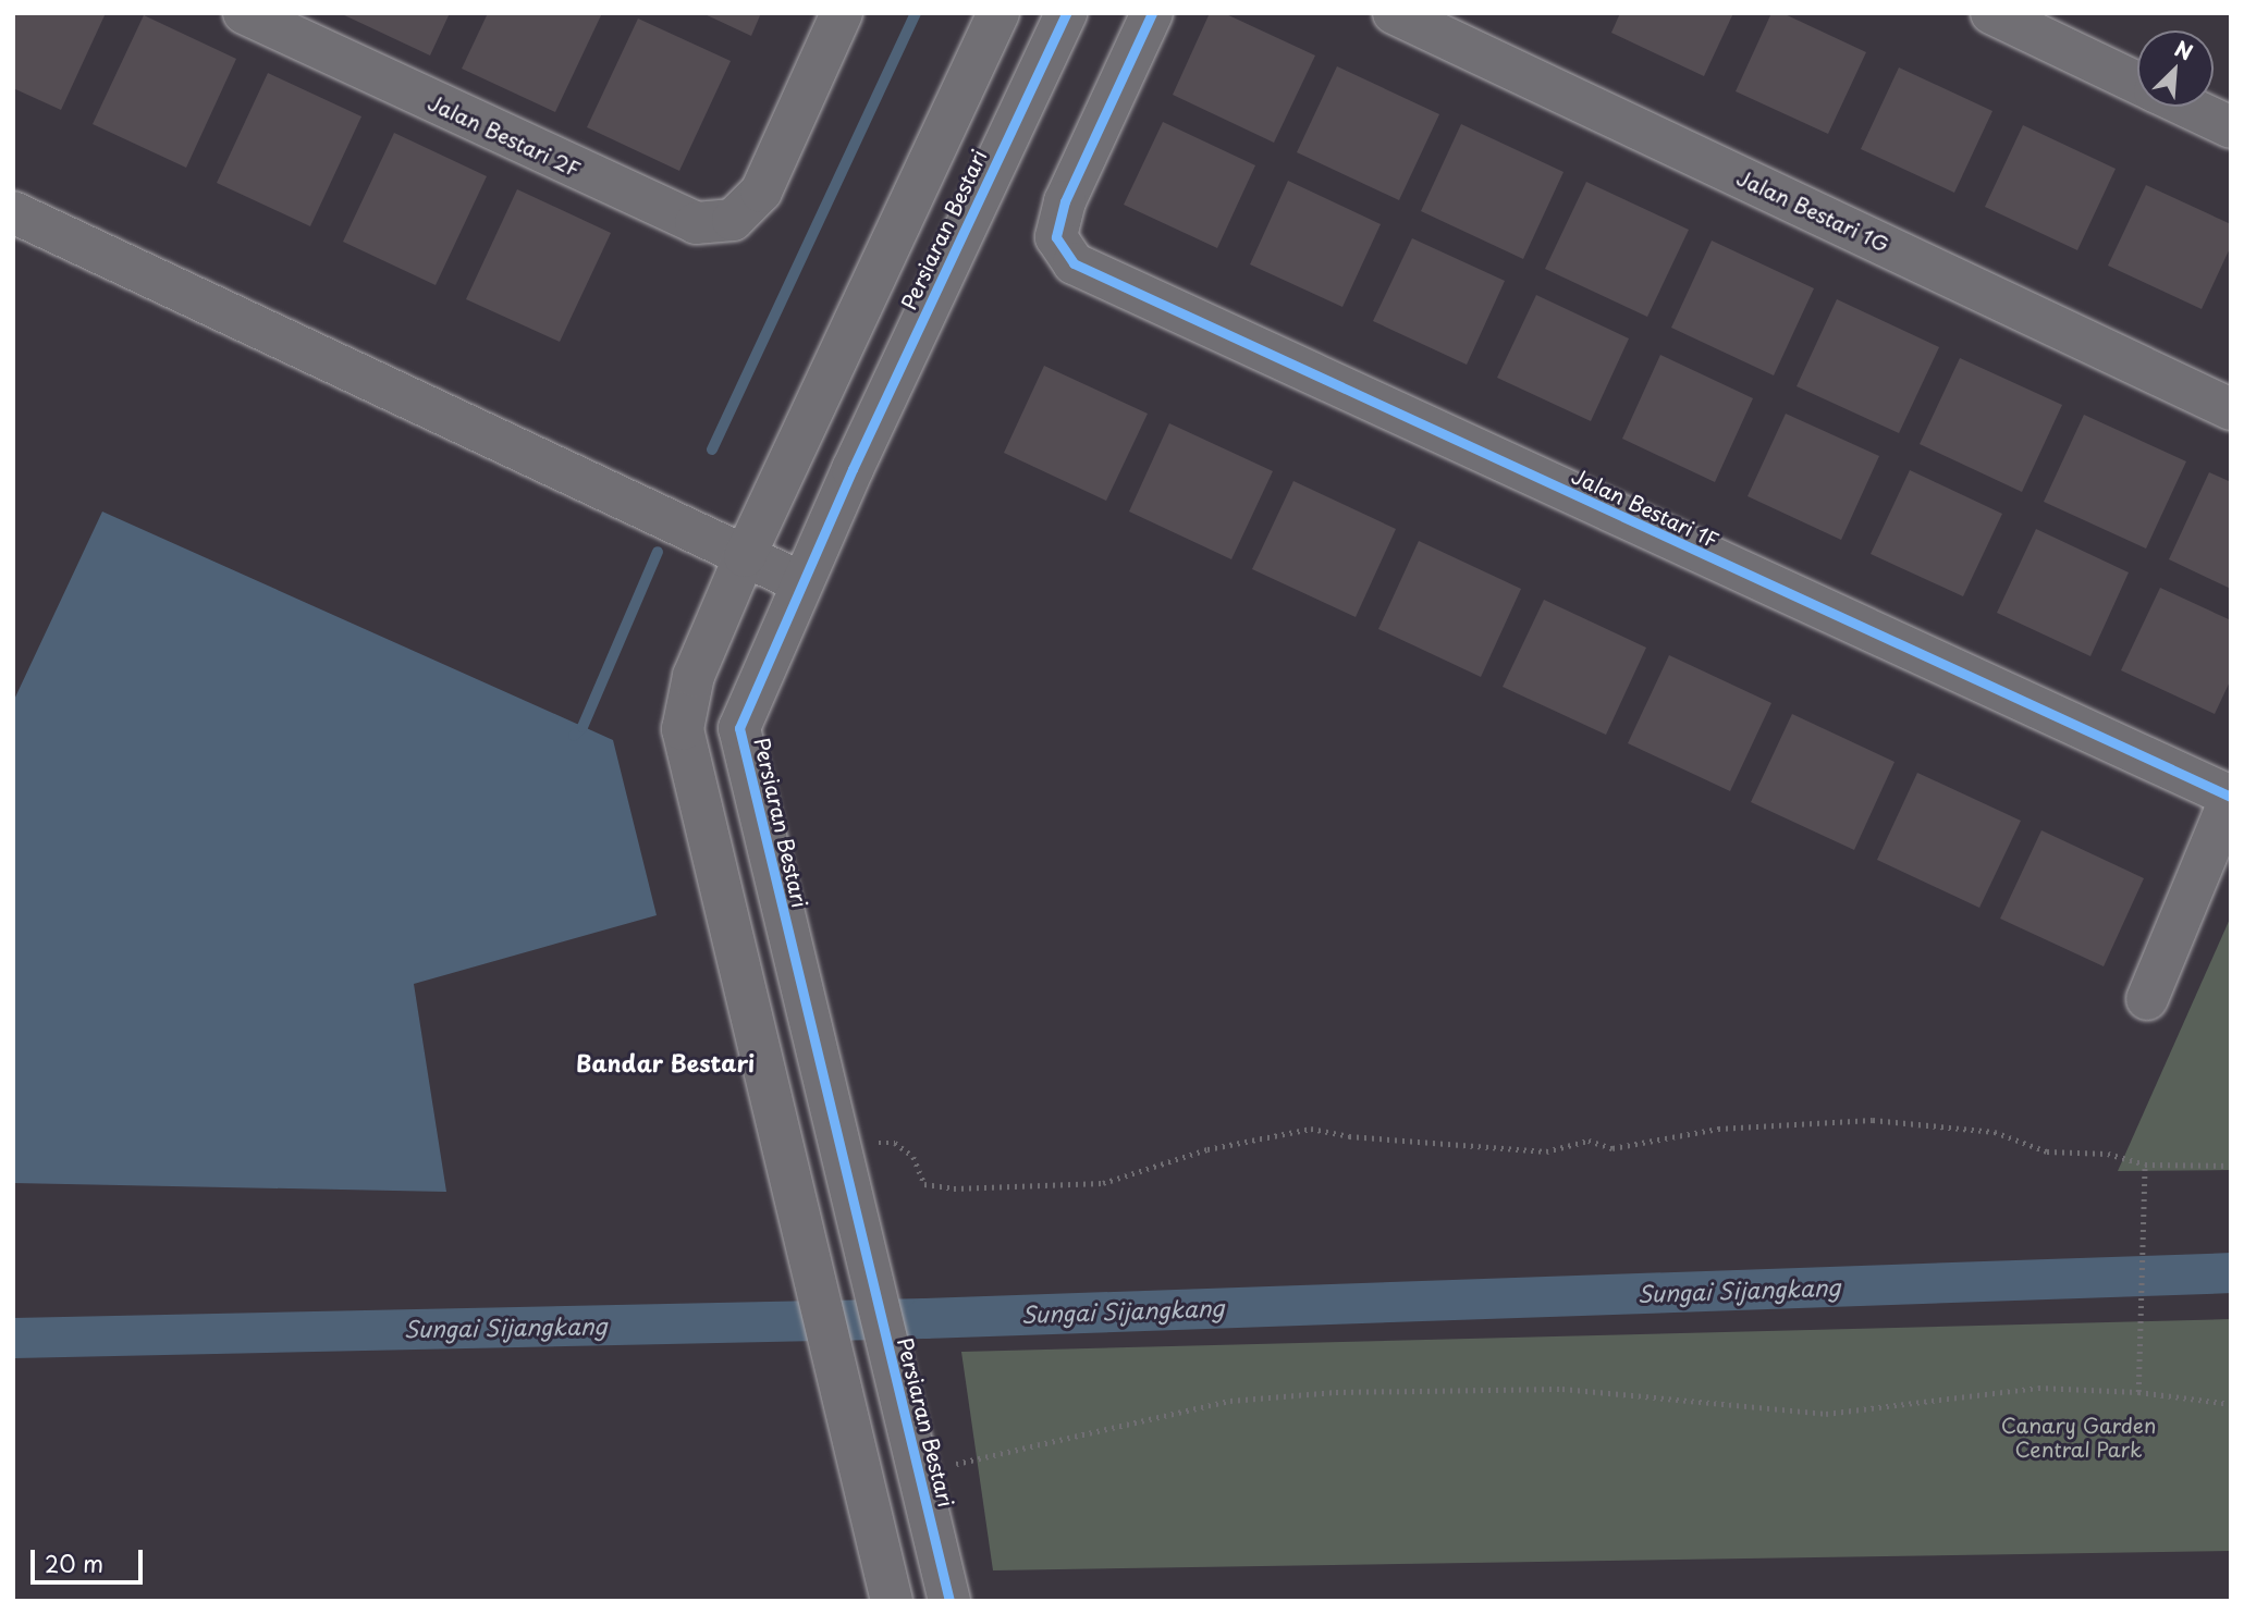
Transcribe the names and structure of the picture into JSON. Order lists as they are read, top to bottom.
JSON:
{
  "streets": {
    "street": [
      "Jalan Bestari 2F",
      "Jalan Bestari 1G",
      "Persiaran Bestari",
      "Jalan Bestari 1F"
    ]
  },
  "districts": ["Bandar Bestari"],
  "water": ["Sungai Sijangkang"],
  "parks": ["Canary Garden Central Park"],
  "scale_bar": "20 m",
  "north": "top right"
}
